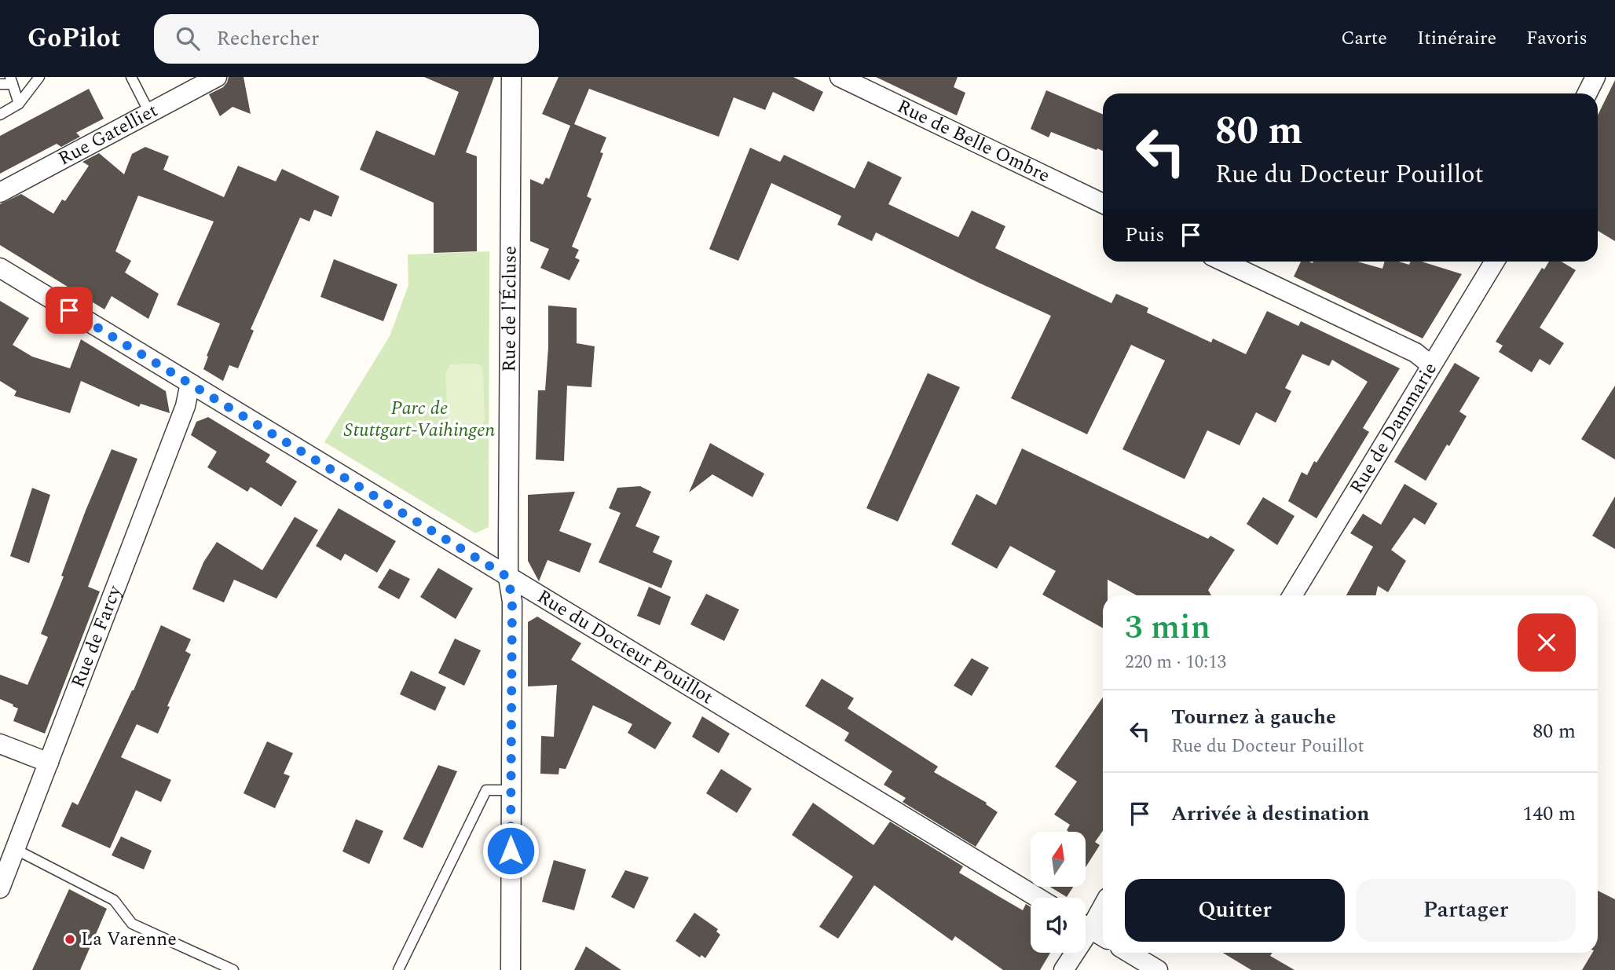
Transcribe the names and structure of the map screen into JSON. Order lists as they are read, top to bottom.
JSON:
{
  "streets": {
    "street": [
      "Rue Gatelliet",
      "Rue de Belle Ombre",
      "Rue de l'Écluse",
      "Rue de Dammarie",
      "Rue de Farcy",
      "Rue du Docteur Pouillot"
    ]
  },
  "crossings": [
    ["Rue de l'Écluse", "Rue du Docteur Pouillot"],
    ["Rue de Farcy", "Rue du Docteur Pouillot"]
  ],
  "parks": ["Parc de Stuttgart-Vaihingen"],
  "places": ["La Varenne"],
  "north": "top",
  "page": {
    "header": "GoPilot",
    "search": "Rechercher",
    "nav": ["Carte", "Itinéraire", "Favoris"],
    "turn": ["80 m", "Rue du Docteur Pouillot"],
    "then": "Puis",
    "heading": ["3 min", "220 m · 10:13"],
    "list": [
      {
        "name": "Tournez à gauche",
        "note": "Rue du Docteur Pouillot",
        "value": "80 m"
      },
      {
        "name": "Arrivée à destination",
        "value": "140 m"
      }
    ],
    "buttons": ["Quitter", "Partager"]
  }
}
